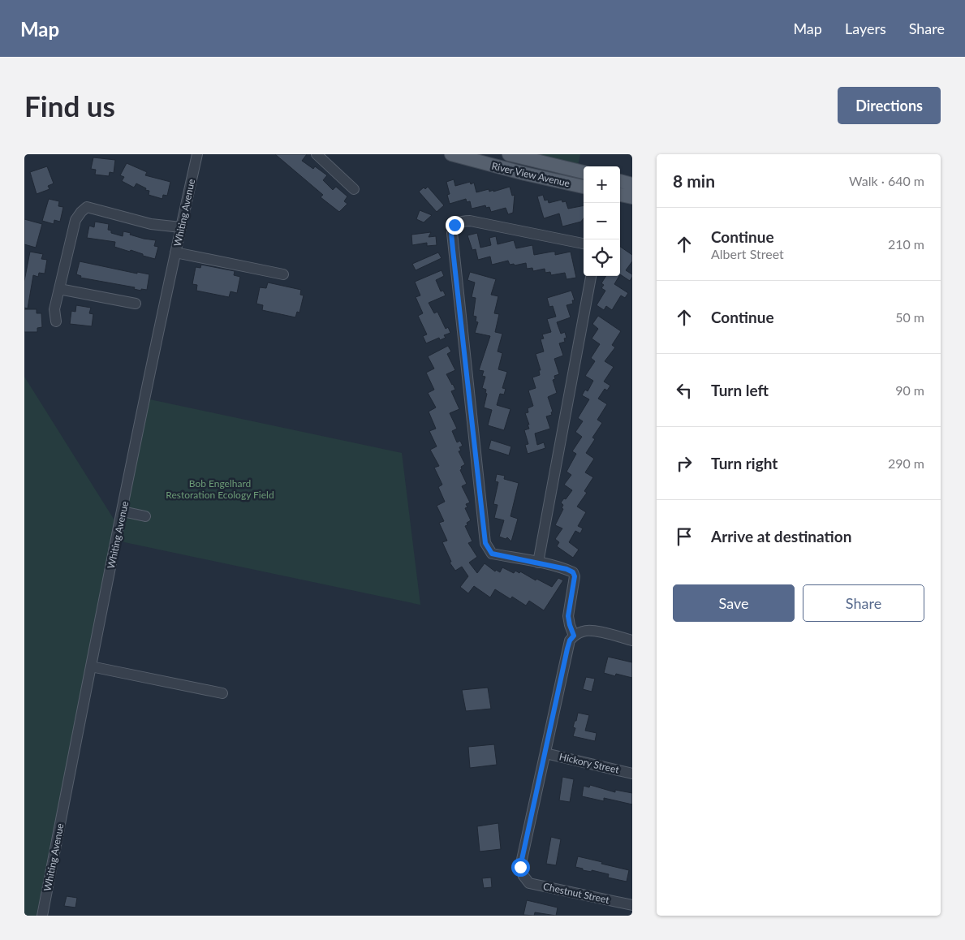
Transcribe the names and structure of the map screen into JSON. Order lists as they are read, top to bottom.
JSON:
{
  "streets": {
    "main road": ["River View Avenue"],
    "street": ["Whiting Avenue", "Hickory Street", "Chestnut Street"]
  },
  "crossings": [
    ["Hickory Street", "Chestnut Street"]
  ],
  "parks": ["Bob Engelhard Restoration Ecology Field"],
  "page": {
    "header": "Map",
    "nav": ["Map", "Layers", "Share"],
    "buttons": [
      "Directions",
      ["Save", "Share"]
    ],
    "title": "Find us",
    "heading": ["8 min", "Walk · 640 m"],
    "map_buttons": ["+", "−"],
    "list": [
      ["Continue", "Albert Street", "210 m"],
      ["Continue", "50 m"],
      ["Turn left", "90 m"],
      ["Turn right", "290 m"],
      "Arrive at destination"
    ]
  }
}
